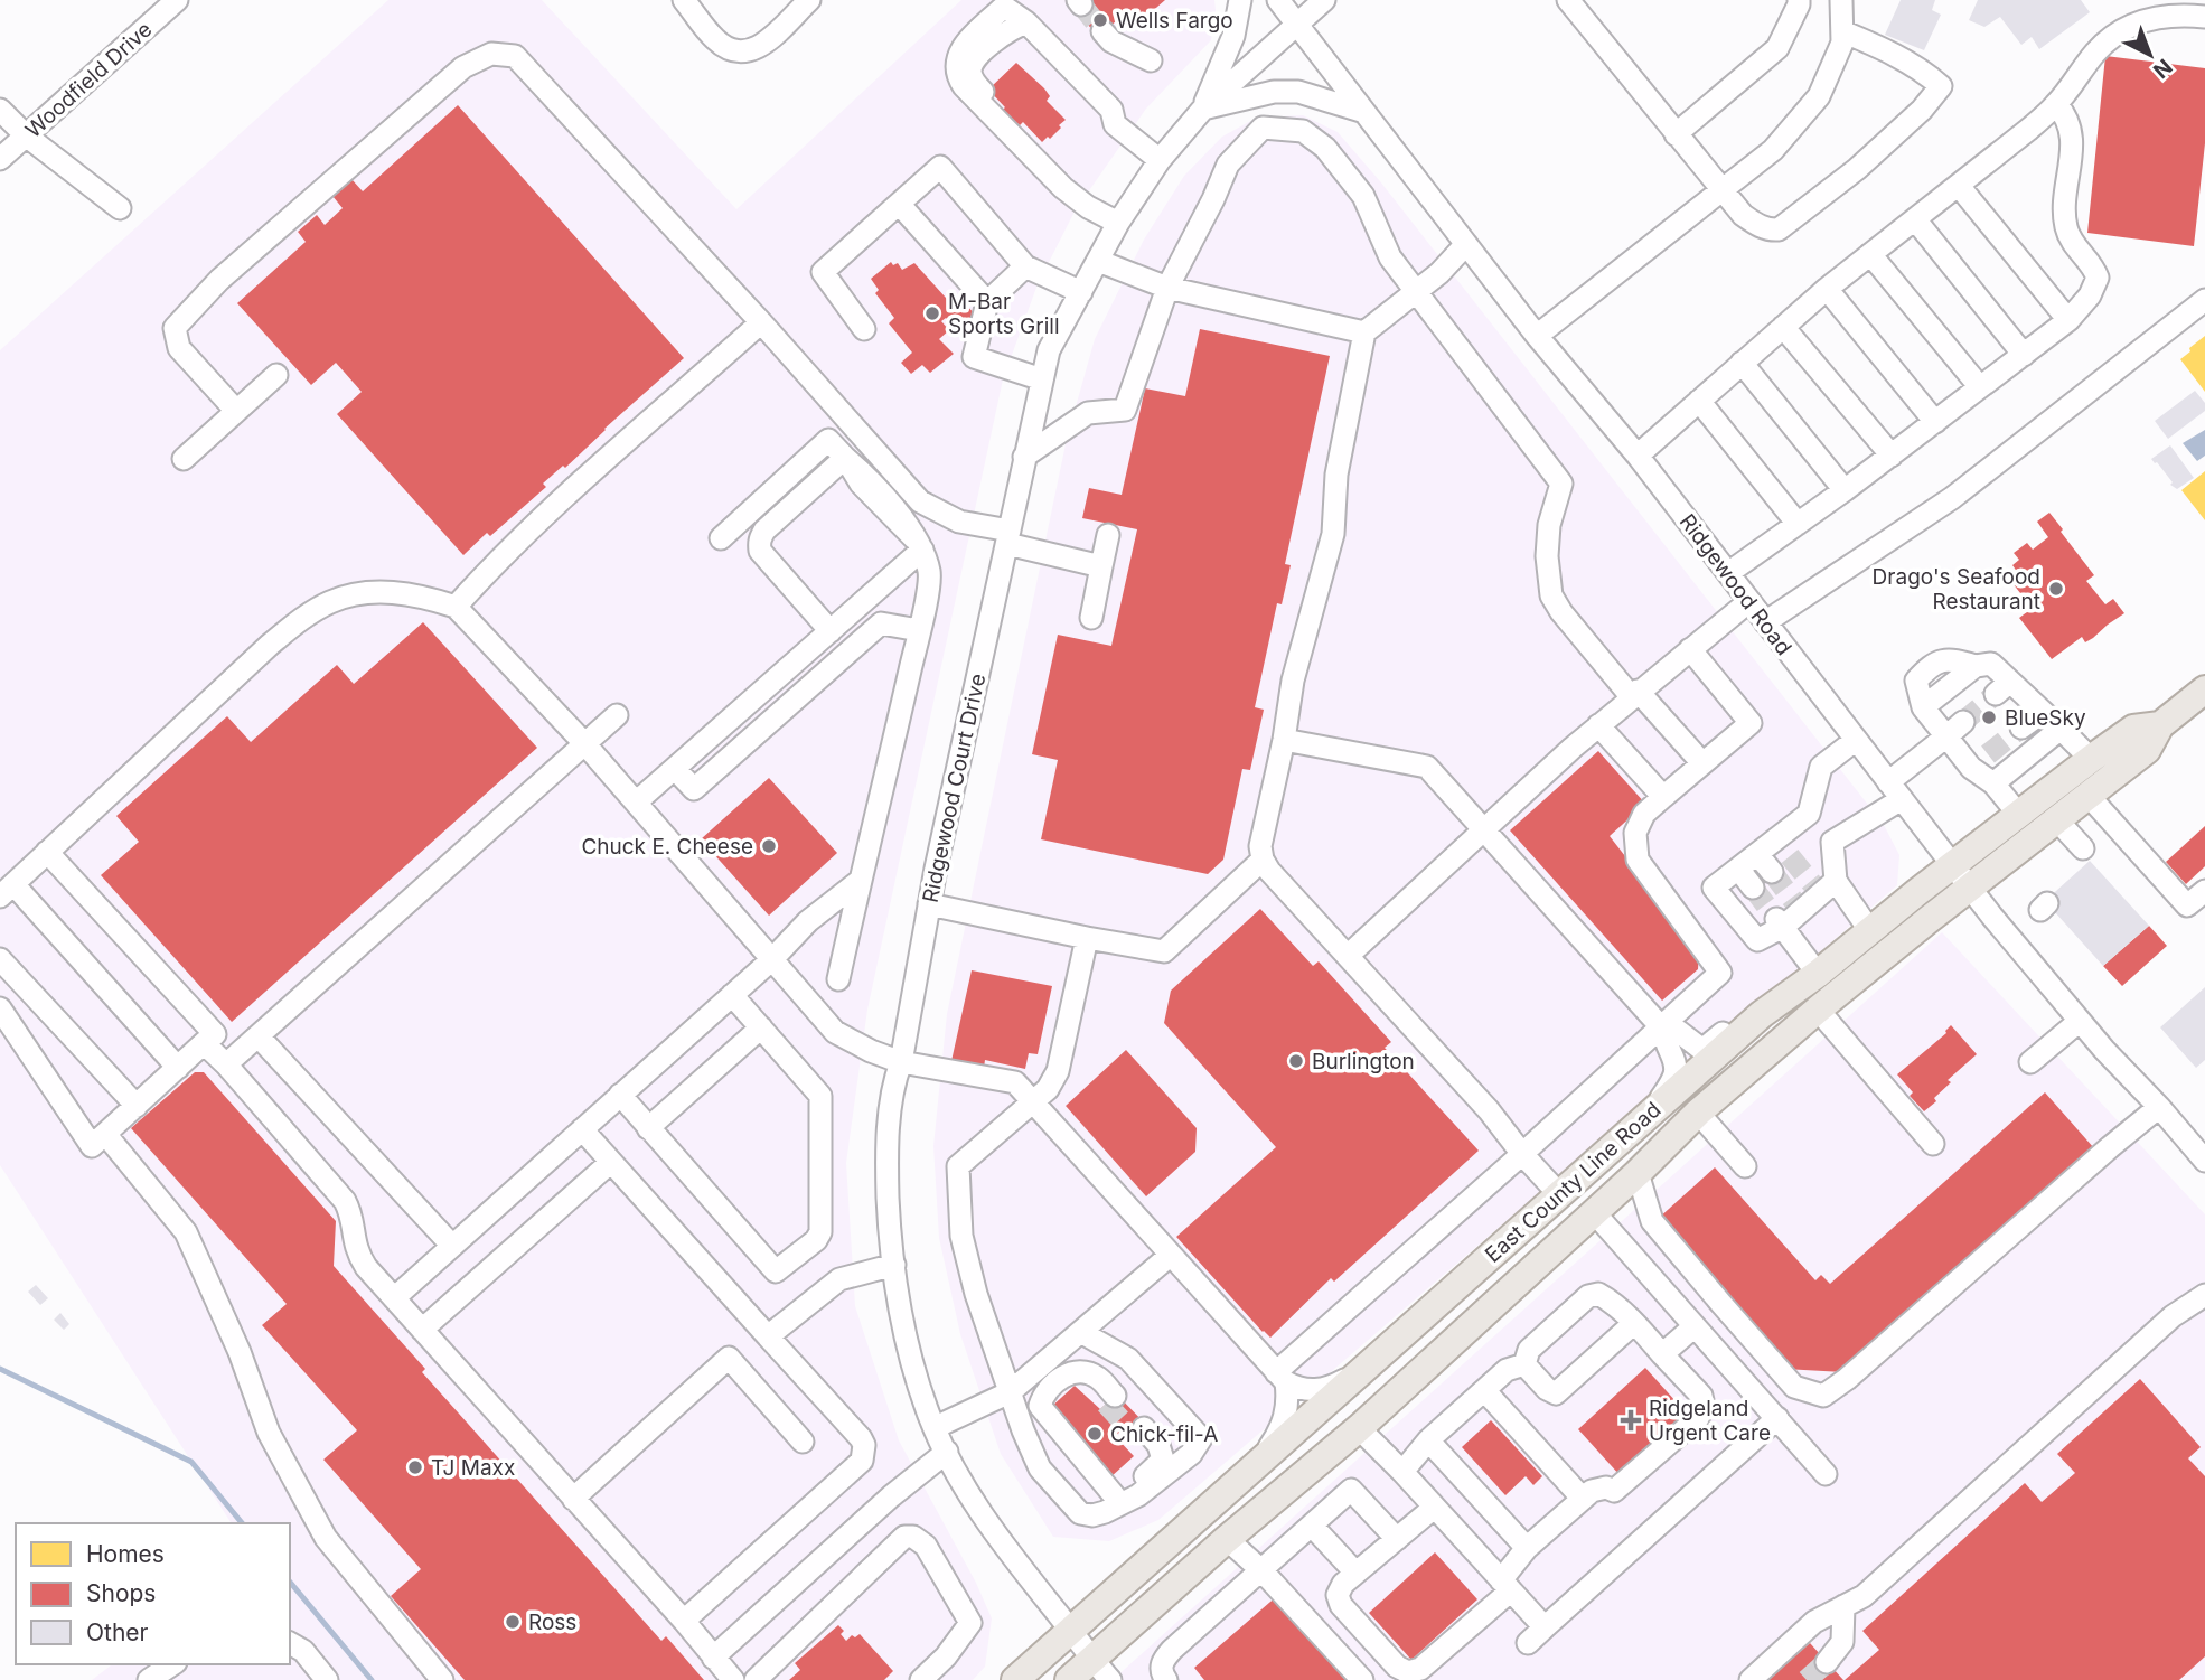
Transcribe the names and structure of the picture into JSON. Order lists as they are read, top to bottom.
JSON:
{
  "streets": {
    "main road": ["East County Line Road"],
    "street": ["Woodfield Drive", "Ridgewood Road", "Ridgewood Court Drive"]
  },
  "crossings": [
    ["Ridgewood Road", "Ridgewood Court Drive"],
    ["Ridgewood Road", "East County Line Road"],
    ["Ridgewood Court Drive", "East County Line Road"]
  ],
  "places": {
    "other": [
      "Wells Fargo",
      "M-Bar Sports Grill",
      "Drago's Seafood Restaurant",
      "BlueSky",
      "Chuck E. Cheese",
      "Burlington",
      "Chick-fil-A",
      "TJ Maxx",
      "Ross"
    ],
    "health": ["Ridgeland Urgent Care"]
  },
  "legend": ["Homes", "Shops", "Other"],
  "north": "bottom right"
}
